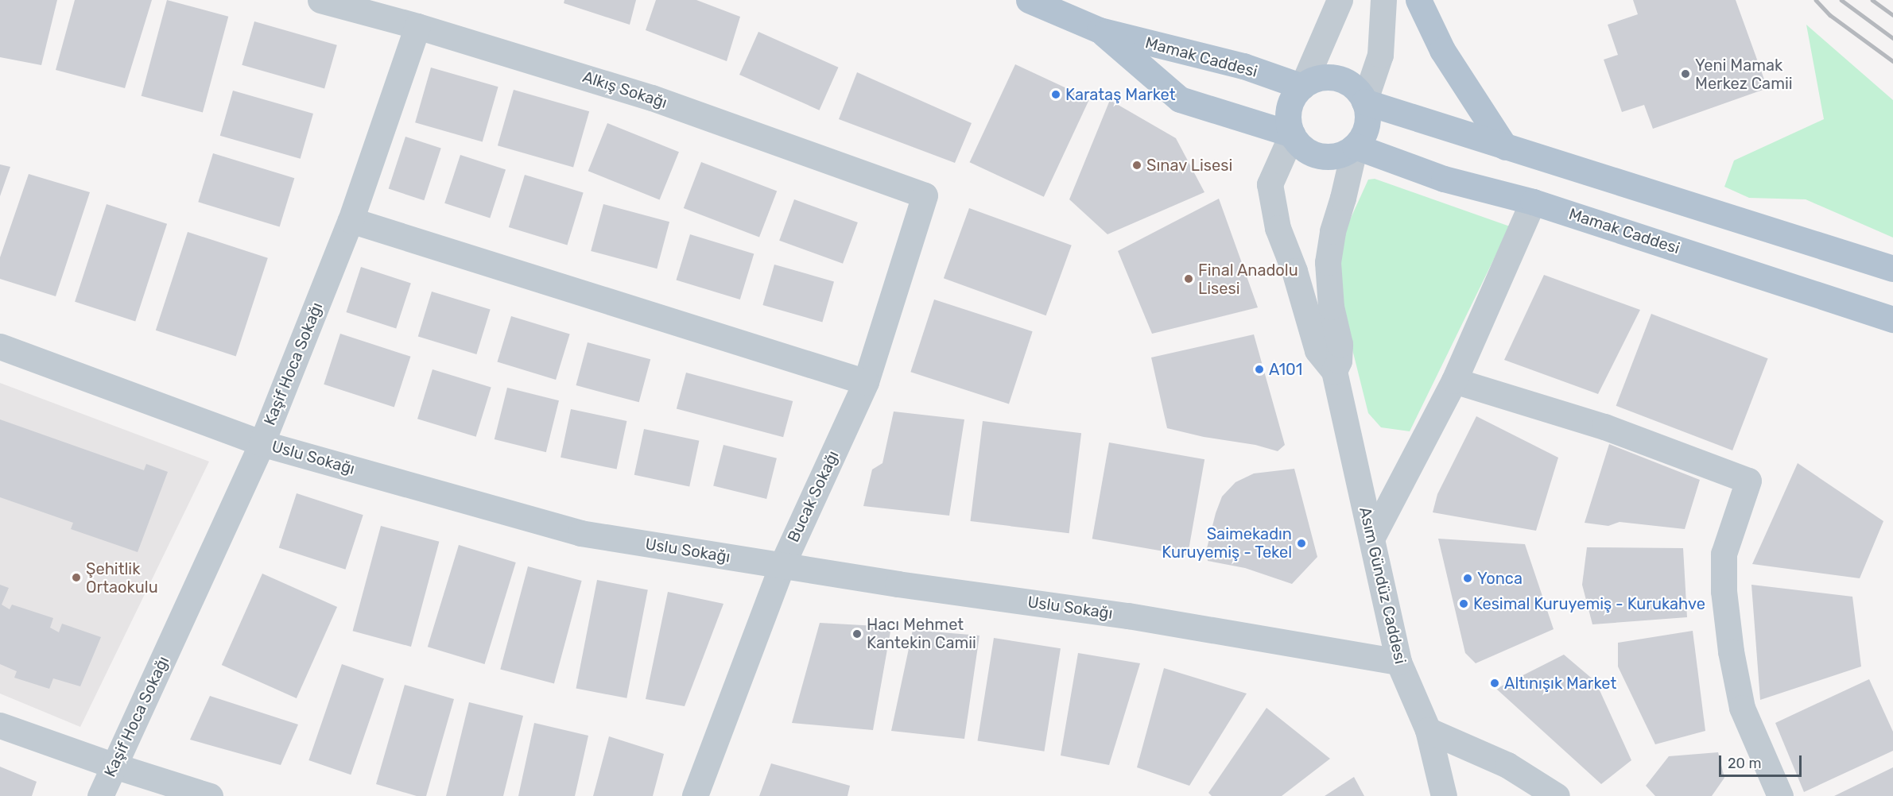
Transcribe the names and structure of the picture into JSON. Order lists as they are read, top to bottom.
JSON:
{
  "streets": {
    "main road": ["Mamak Caddesi"],
    "street": [
      "Alkış Sokağı",
      "Kaşif Hoca Sokağı",
      "Uslu Sokağı",
      "Bucak Sokağı",
      "Asım Gündüz Caddesi"
    ]
  },
  "crossings": [
    ["Mamak Caddesi", "Asım Gündüz Caddesi"],
    ["Alkış Sokağı", "Kaşif Hoca Sokağı"],
    ["Alkış Sokağı", "Bucak Sokağı"],
    ["Kaşif Hoca Sokağı", "Uslu Sokağı"],
    ["Uslu Sokağı", "Bucak Sokağı"],
    ["Uslu Sokağı", "Asım Gündüz Caddesi"]
  ],
  "places": [
    "Yeni Mamak Merkez Camii",
    "Karataş Market",
    "Sınav Lisesi",
    "Final Anadolu Lisesi",
    "A101",
    "Saimekadın Kuruyemiş - Tekel",
    "Şehitlik Ortaokulu",
    "Yonca",
    "Kesimal Kuruyemiş - Kurukahve",
    "Hacı Mehmet Kantekin Camii",
    "Altınışık Market"
  ],
  "scale_bar": "20 m"
}
